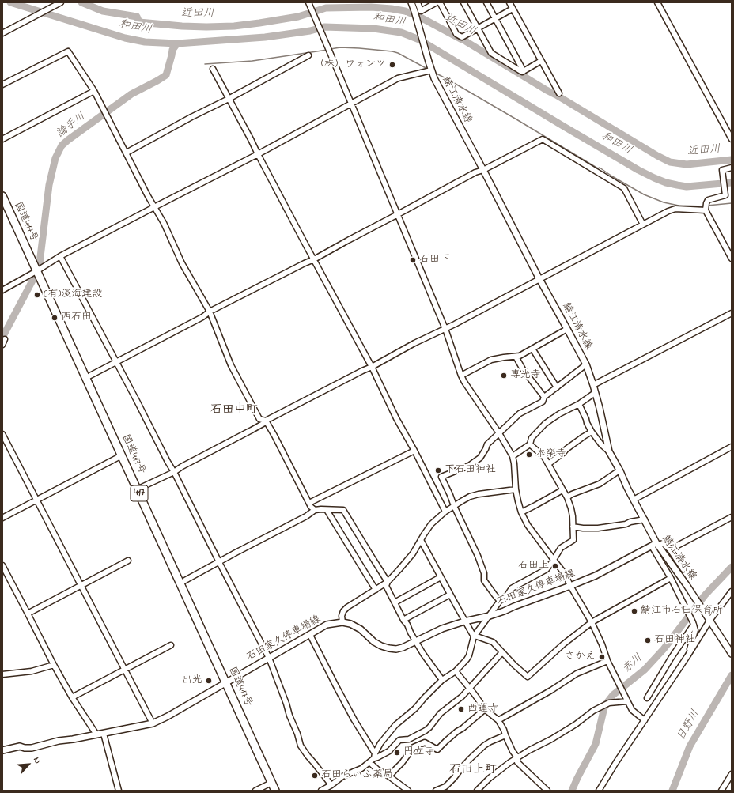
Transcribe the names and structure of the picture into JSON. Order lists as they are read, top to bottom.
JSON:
{
  "streets": {
    "highway": ["国道417号", "417"],
    "main road": ["鯖江清水線", "石田家久停車場線"]
  },
  "crossings": [
    ["鯖江清水線", "石田家久停車場線"],
    ["国道417号", "石田家久停車場線"]
  ],
  "districts": ["石田中町", "石田上町"],
  "water": [
    "近田川",
    "和田川",
    "論手川",
    "赤川",
    "日野川"
  ],
  "places": [
    "（株）ウォンツ",
    "石田下",
    "(有)淡海建設",
    "西石田",
    "専光寺",
    "本楽寺",
    "下石田神社",
    "石田上",
    "鯖江市石田保育所",
    "石田神社",
    "さかえ",
    "出光",
    "西蓮寺",
    "円立寺",
    "石田らいふ薬局"
  ],
  "north": "top right"
}
